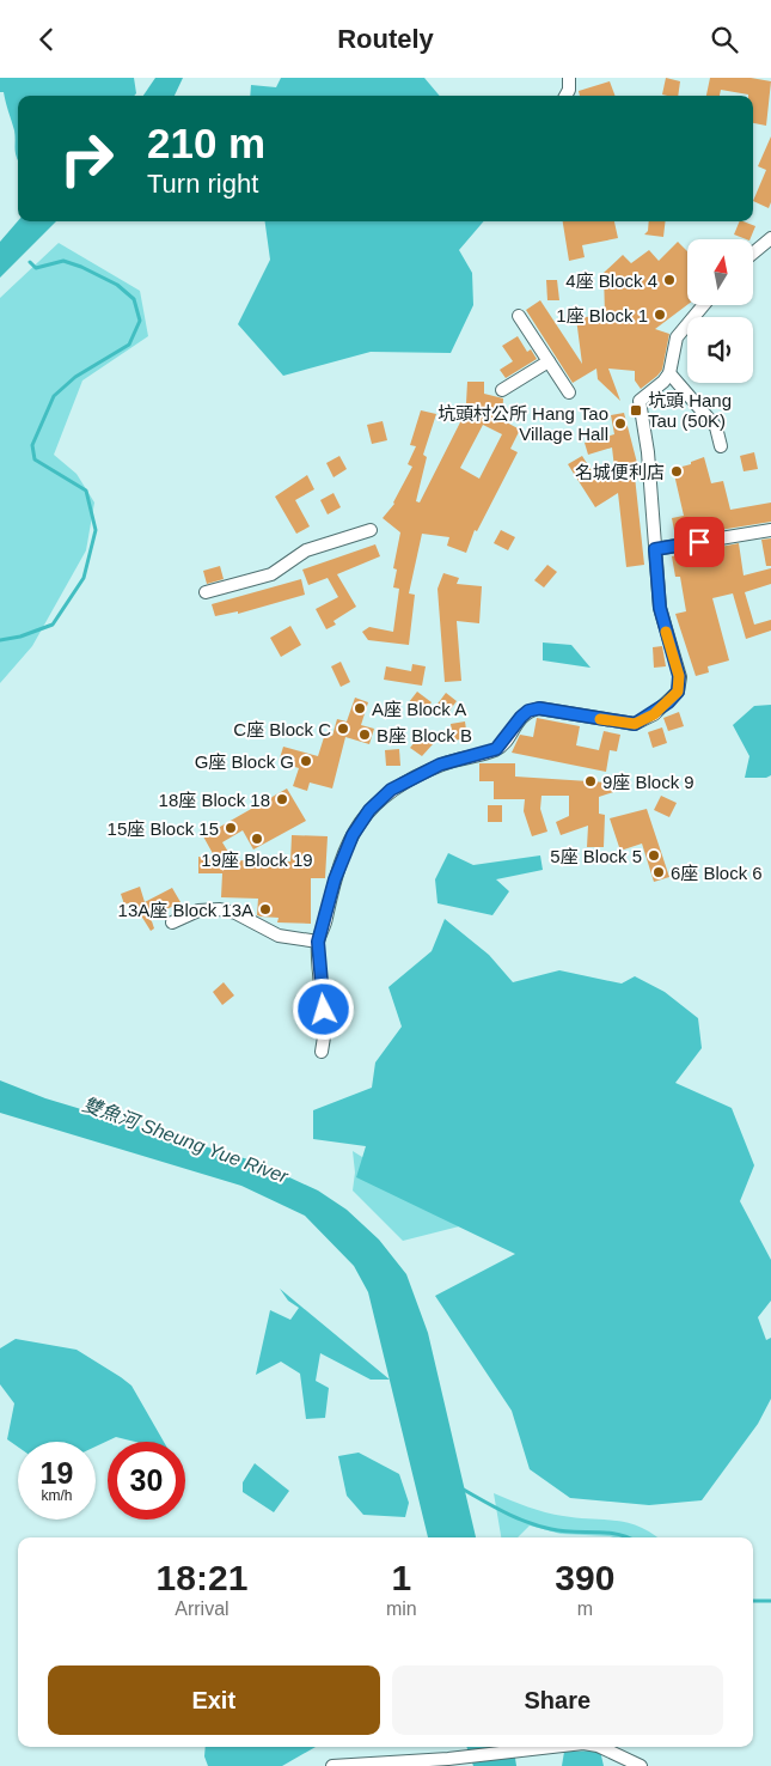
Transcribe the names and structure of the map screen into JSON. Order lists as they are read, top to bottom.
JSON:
{
  "water": ["雙魚河 Sheung Yue River"],
  "places": {
    "other": [
      "4座 Block 4",
      "1座 Block 1",
      "坑頭村公所 Hang Tao Village Hall",
      "名城便利店",
      "A座 Block A",
      "C座 Block C",
      "B座 Block B",
      "G座 Block G",
      "9座 Block 9",
      "18座 Block 18",
      "15座 Block 15",
      "19座 Block 19",
      "5座 Block 5",
      "6座 Block 6",
      "13A座 Block 13A"
    ],
    "transit": ["坑頭 Hang Tau (50K)"]
  },
  "north": "top",
  "page": {
    "header": "Routely",
    "turn": ["210 m", "Turn right"],
    "speed": "19 km/h",
    "limit": "30",
    "eta": [
      "18:21",
      "Arrival",
      "1",
      "min",
      "390",
      "m"
    ],
    "buttons": ["Exit", "Share"]
  }
}
